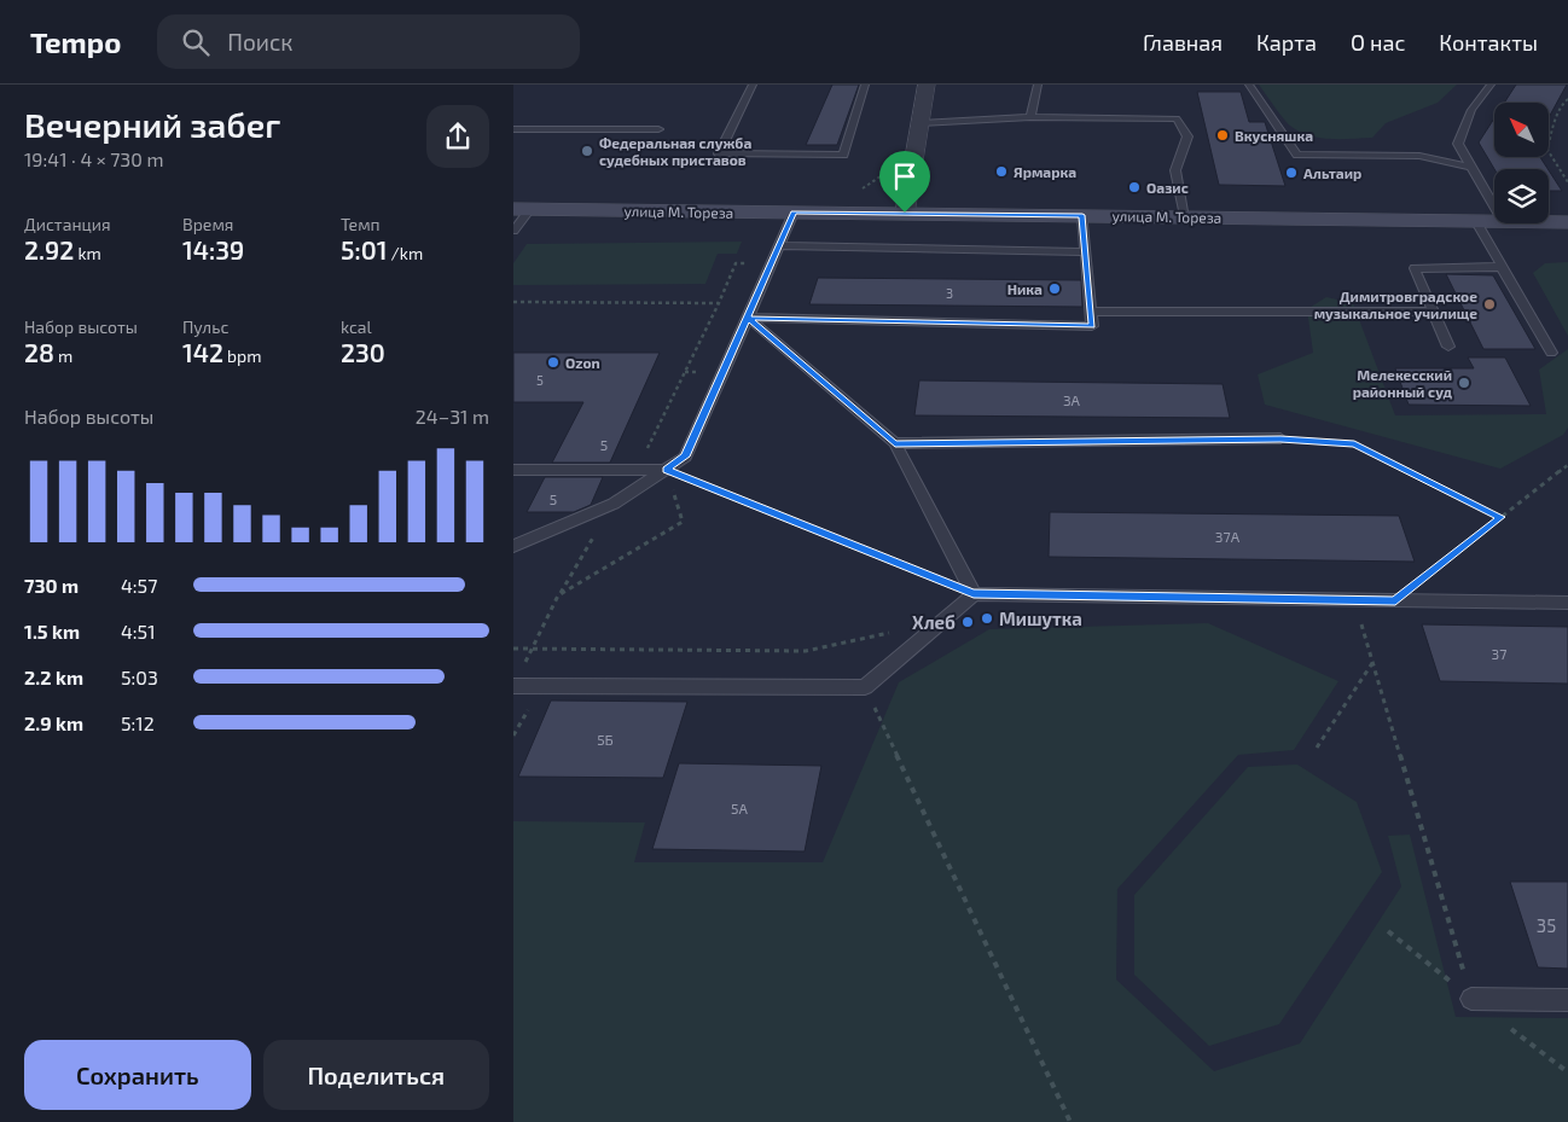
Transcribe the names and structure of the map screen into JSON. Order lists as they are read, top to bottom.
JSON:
{
  "streets": {
    "street": ["улица М. Тореза"]
  },
  "places": [
    "Вкусняшка",
    "Федеральная служба судебных приставов",
    "Ярмарка",
    "Альтаир",
    "Оазис",
    "Ника",
    "Димитровградское музыкальное училище",
    "Ozon",
    "Мелекесский районный суд",
    "Мишутка",
    "Хлеб"
  ],
  "house_numbers": [
    "3",
    "5",
    "3А",
    "5",
    "5",
    "37А",
    "37",
    "5Б",
    "5А",
    "35"
  ],
  "north": "top left",
  "page": {
    "header": "Tempo",
    "search": "Поиск",
    "nav": [
      "Главная",
      "Карта",
      "О нас",
      "Контакты"
    ],
    "heading": ["Вечерний забег", "19:41 · 4 × 730 m"],
    "stats": [
      ["Дистанция", "2.92 km"],
      ["Время", "14:39"],
      ["Темп", "5:01 /km"],
      ["Набор высоты", "28 m"],
      ["Пульс", "142 bpm"],
      ["kcal", "230"]
    ],
    "chart": ["Набор высоты", "24–31 m"],
    "list": [
      {
        "name": "730 m",
        "note": "4:57"
      },
      {
        "name": "1.5 km",
        "note": "4:51"
      },
      {
        "name": "2.2 km",
        "note": "5:03"
      },
      {
        "name": "2.9 km",
        "note": "5:12"
      }
    ],
    "buttons": ["Сохранить", "Поделиться"]
  }
}
